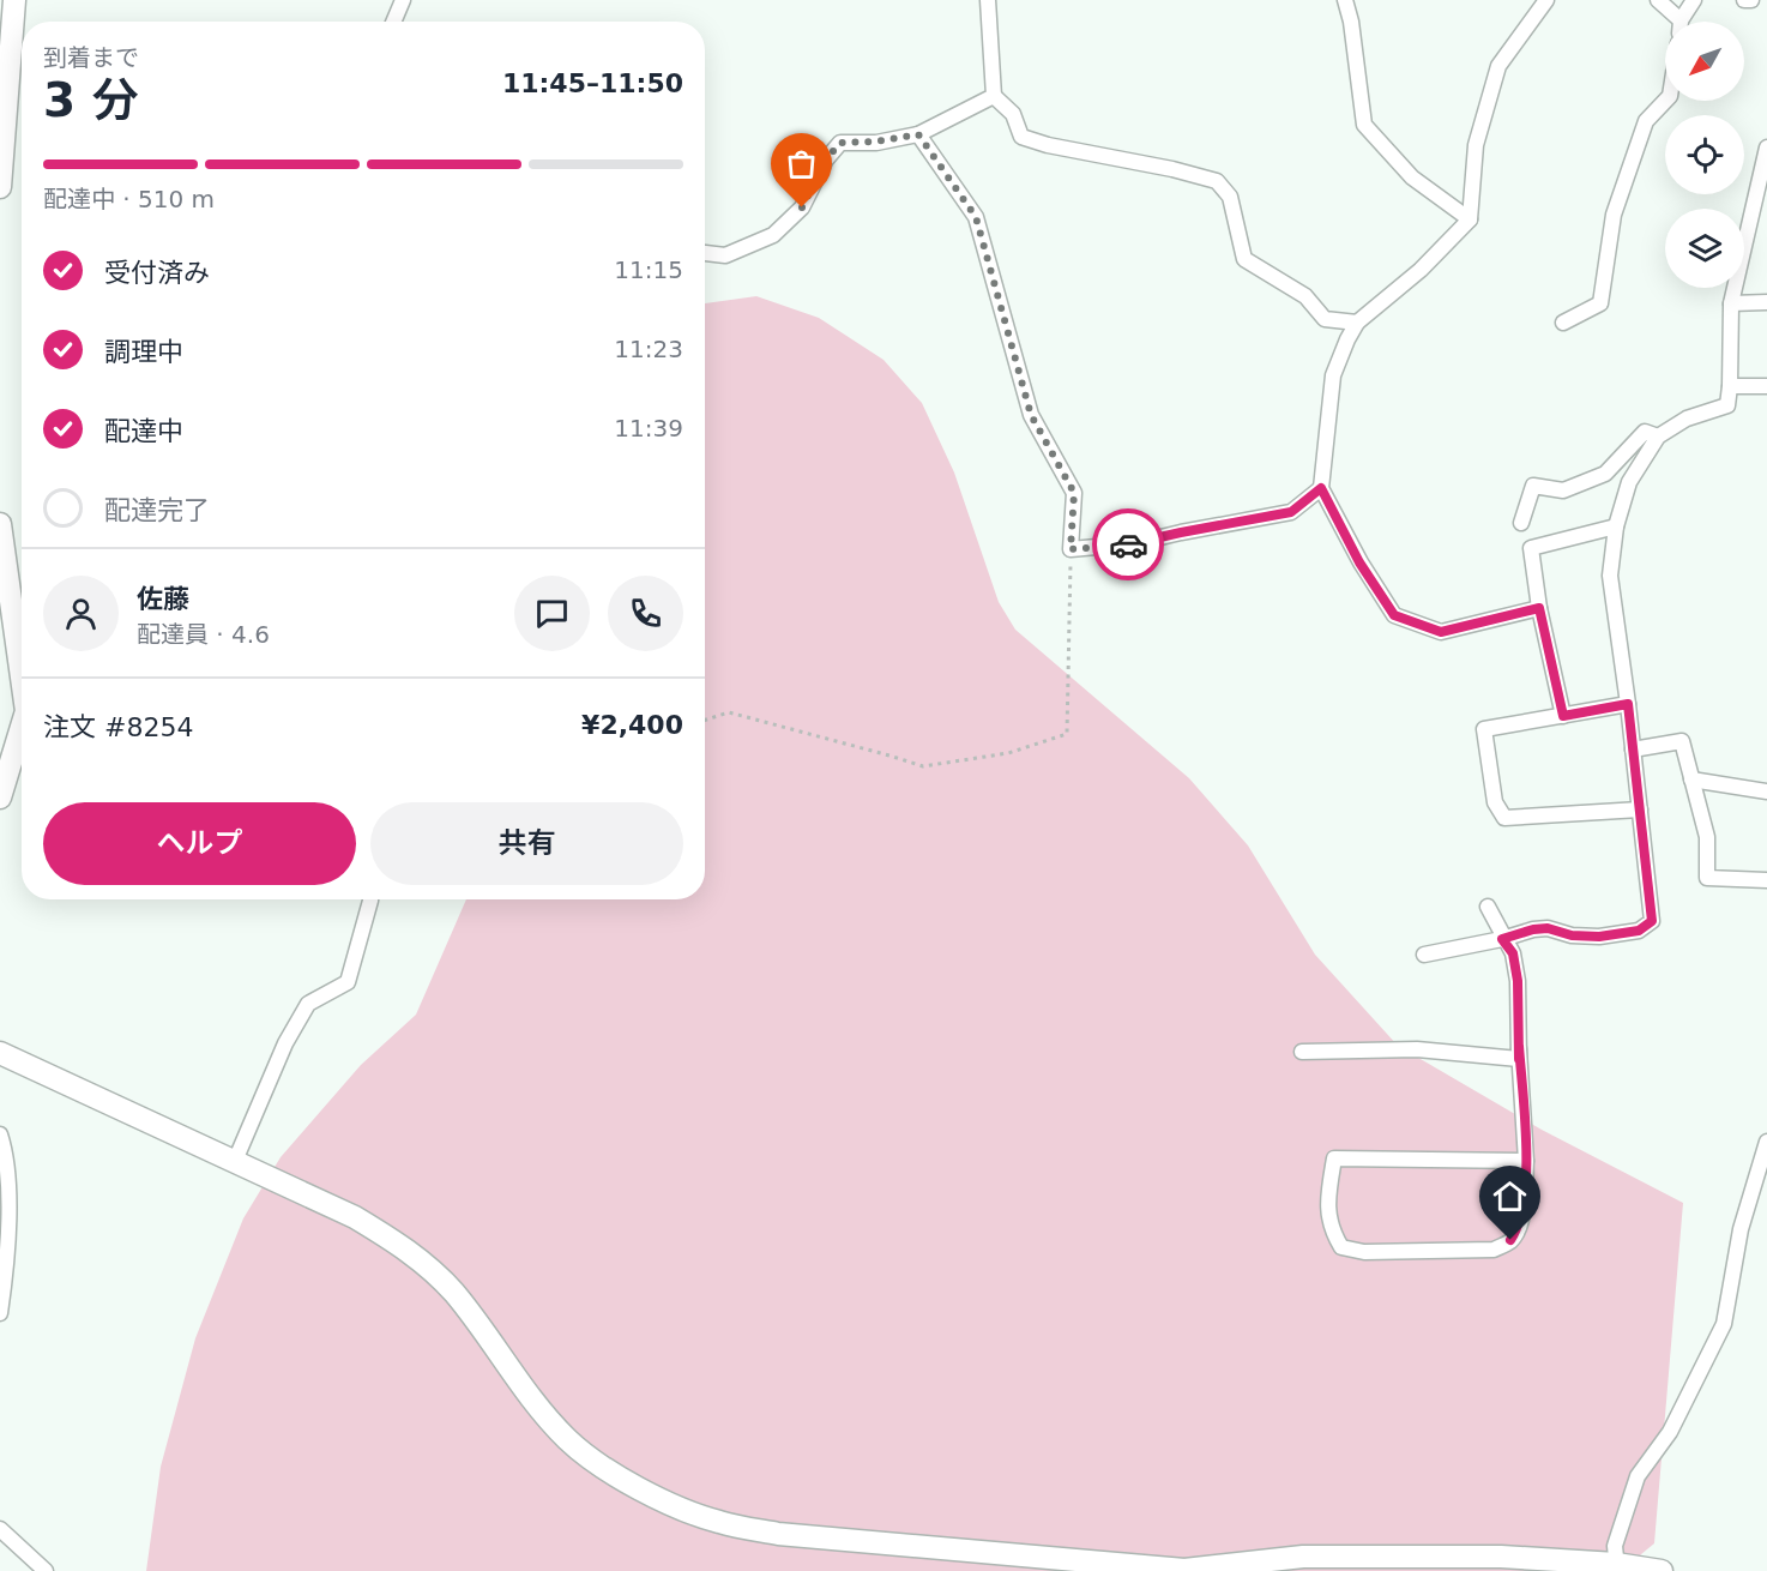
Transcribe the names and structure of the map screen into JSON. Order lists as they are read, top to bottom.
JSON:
{
  "north": "bottom left",
  "page": {
    "heading": ["3 分", "到着まで", "11:45–11:50"],
    "panel": [
      "佐藤",
      "配達員 · 4.6",
      "注文 #8254",
      "¥2,400"
    ],
    "bar": "配達中 · 510 m",
    "list": [
      ["受付済み", "11:15"],
      ["調理中", "11:23"],
      ["配達中", "11:39"],
      "配達完了"
    ],
    "buttons": ["ヘルプ", "共有"]
  }
}
